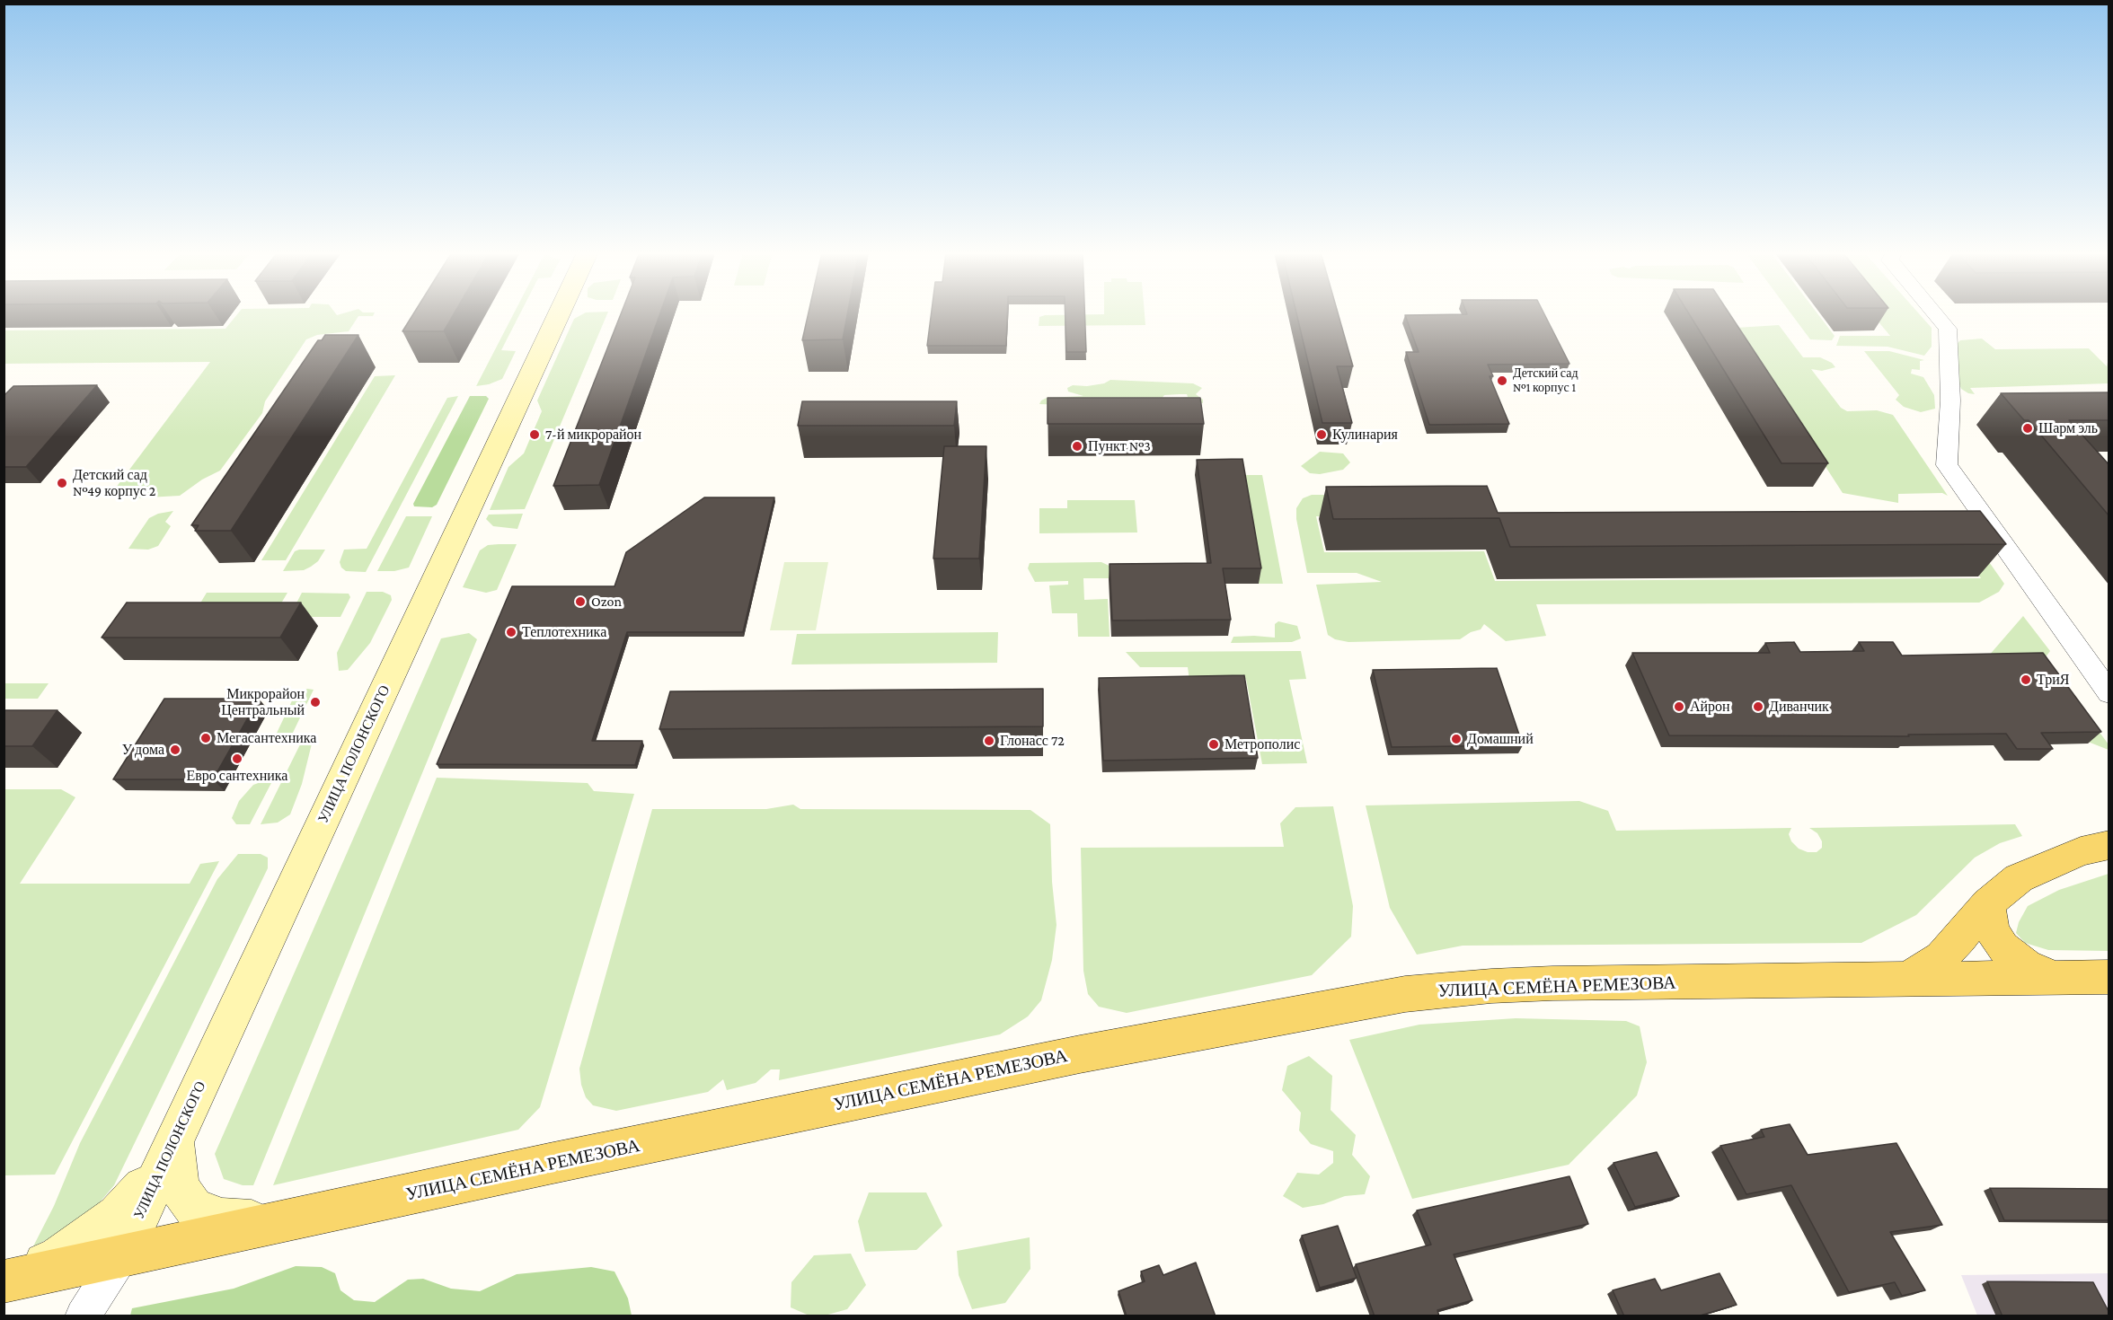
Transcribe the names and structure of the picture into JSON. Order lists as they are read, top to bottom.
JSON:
{
  "streets": {
    "main road": ["УЛИЦА ПОЛОНСКОГО", "УЛИЦА СЕМЁНА РЕМЕЗОВА"]
  },
  "crossings": [
    ["УЛИЦА ПОЛОНСКОГО", "УЛИЦА СЕМЁНА РЕМЕЗОВА"]
  ],
  "places": [
    "Детский сад №1 корпус 1",
    "Шарм эль",
    "7-й микрорайон",
    "Кулинария",
    "Пункт №3",
    "Детский сад №49 корпус 2",
    "Ozon",
    "Теплотехника",
    "ТриЯ",
    "Микрорайон Центральный",
    "Айрон",
    "Диванчик",
    "Мегасантехника",
    "Домашний",
    "Глонасс 72",
    "Метрополис",
    "У дома",
    "Евро сантехника"
  ]
}
